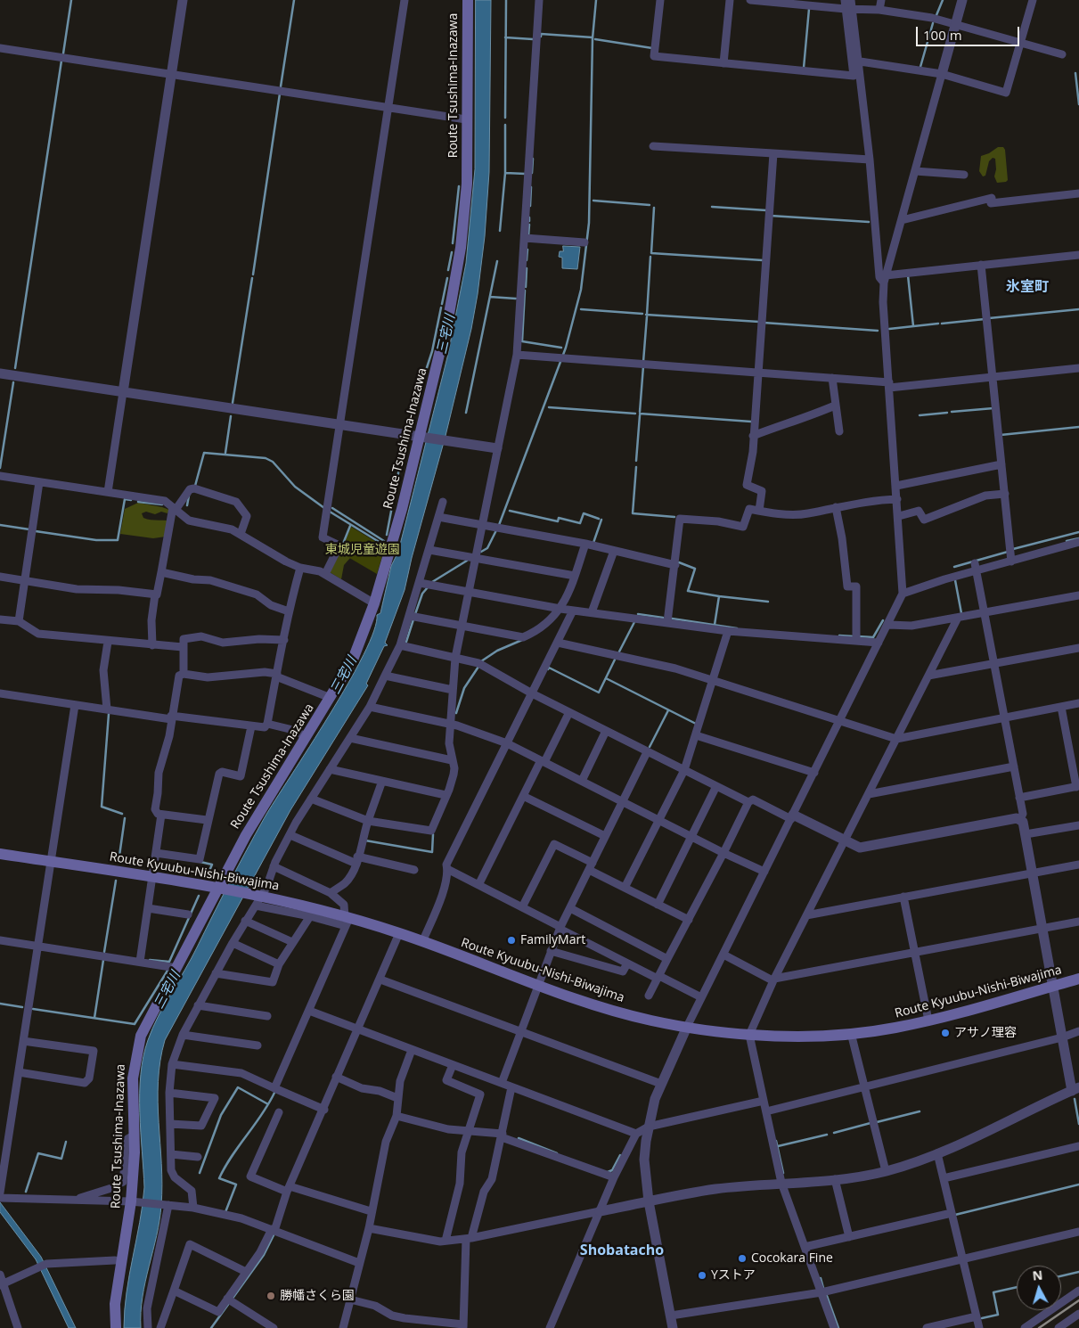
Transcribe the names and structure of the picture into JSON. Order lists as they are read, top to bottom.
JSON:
{
  "streets": {
    "main road": ["Route Tsushima-Inazawa", "Route Kyuubu-Nishi-Biwajima"]
  },
  "crossings": [
    ["Route Tsushima-Inazawa", "Route Kyuubu-Nishi-Biwajima"]
  ],
  "districts": ["氷室町", "Shobatacho"],
  "water": ["三宅川"],
  "parks": ["東城児童遊園"],
  "places": [
    "FamilyMart",
    "アサノ理容",
    "Cocokara Fine",
    "Yストア",
    "勝幡さくら園"
  ],
  "scale_bar": "100 m",
  "north": "top"
}
